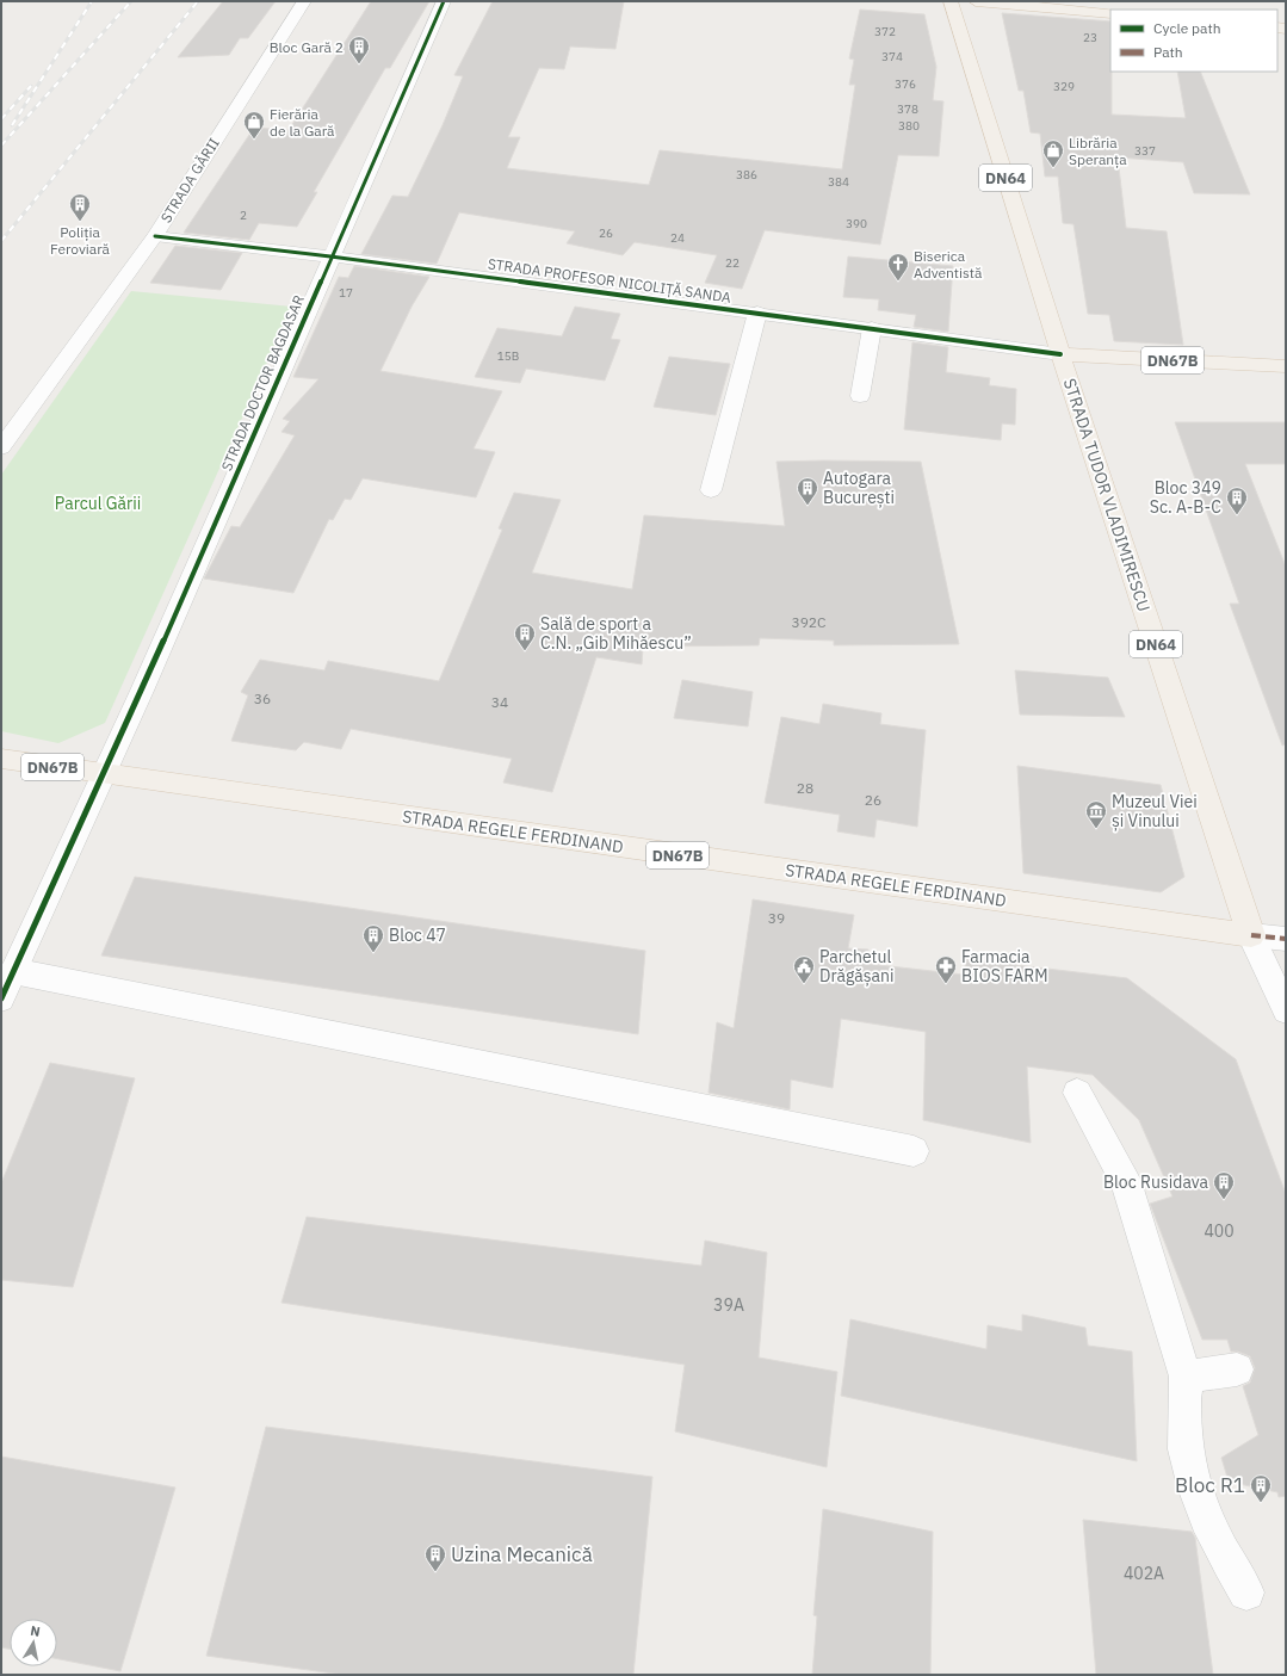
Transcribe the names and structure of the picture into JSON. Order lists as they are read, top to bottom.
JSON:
{
  "streets": {
    "main road": [
      "DN64",
      "STRADA PROFESOR NICOLIȚĂ SANDA",
      "DN67B",
      "STRADA TUDOR VLADIMIRESCU",
      "STRADA REGELE FERDINAND"
    ],
    "street": ["STRADA GĂRII", "STRADA DOCTOR BAGDASAR"]
  },
  "crossings": [
    ["STRADA GĂRII", "STRADA PROFESOR NICOLIȚĂ SANDA"],
    ["STRADA PROFESOR NICOLIȚĂ SANDA", "STRADA DOCTOR BAGDASAR"],
    ["STRADA PROFESOR NICOLIȚĂ SANDA", "STRADA TUDOR VLADIMIRESCU"],
    ["DN67B", "STRADA TUDOR VLADIMIRESCU"],
    ["DN67B", "STRADA REGELE FERDINAND"],
    ["STRADA DOCTOR BAGDASAR", "STRADA REGELE FERDINAND"],
    ["STRADA TUDOR VLADIMIRESCU", "STRADA REGELE FERDINAND"]
  ],
  "parks": ["Parcul Gării"],
  "places": {
    "building": [
      "Bloc Gară 2",
      "Poliția Feroviară",
      "Autogara București",
      "Bloc 349 Sc. A-B-C",
      "Sală de sport a C.N. „Gib Mihăescu”",
      "Bloc 47",
      "Bloc Rusidava",
      "Bloc R1",
      "Uzina Mecanică"
    ],
    "shop": ["Fierăria de la Gară", "Librăria Speranța"],
    "church": ["Biserica Adventistă"],
    "museum": ["Muzeul Viei și Vinului"],
    "public building": ["Parchetul Drăgășani"],
    "pharmacy": ["Farmacia BIOS FARM"]
  },
  "house_numbers": [
    "372",
    "23",
    "374",
    "376",
    "329",
    "378",
    "380",
    "337",
    "386",
    "384",
    "2",
    "390",
    "26",
    "24",
    "22",
    "17",
    "15B",
    "392C",
    "36",
    "34",
    "28",
    "26",
    "39",
    "400",
    "39A",
    "402A"
  ],
  "legend": ["Cycle path", "Path"],
  "north": "top"
}
